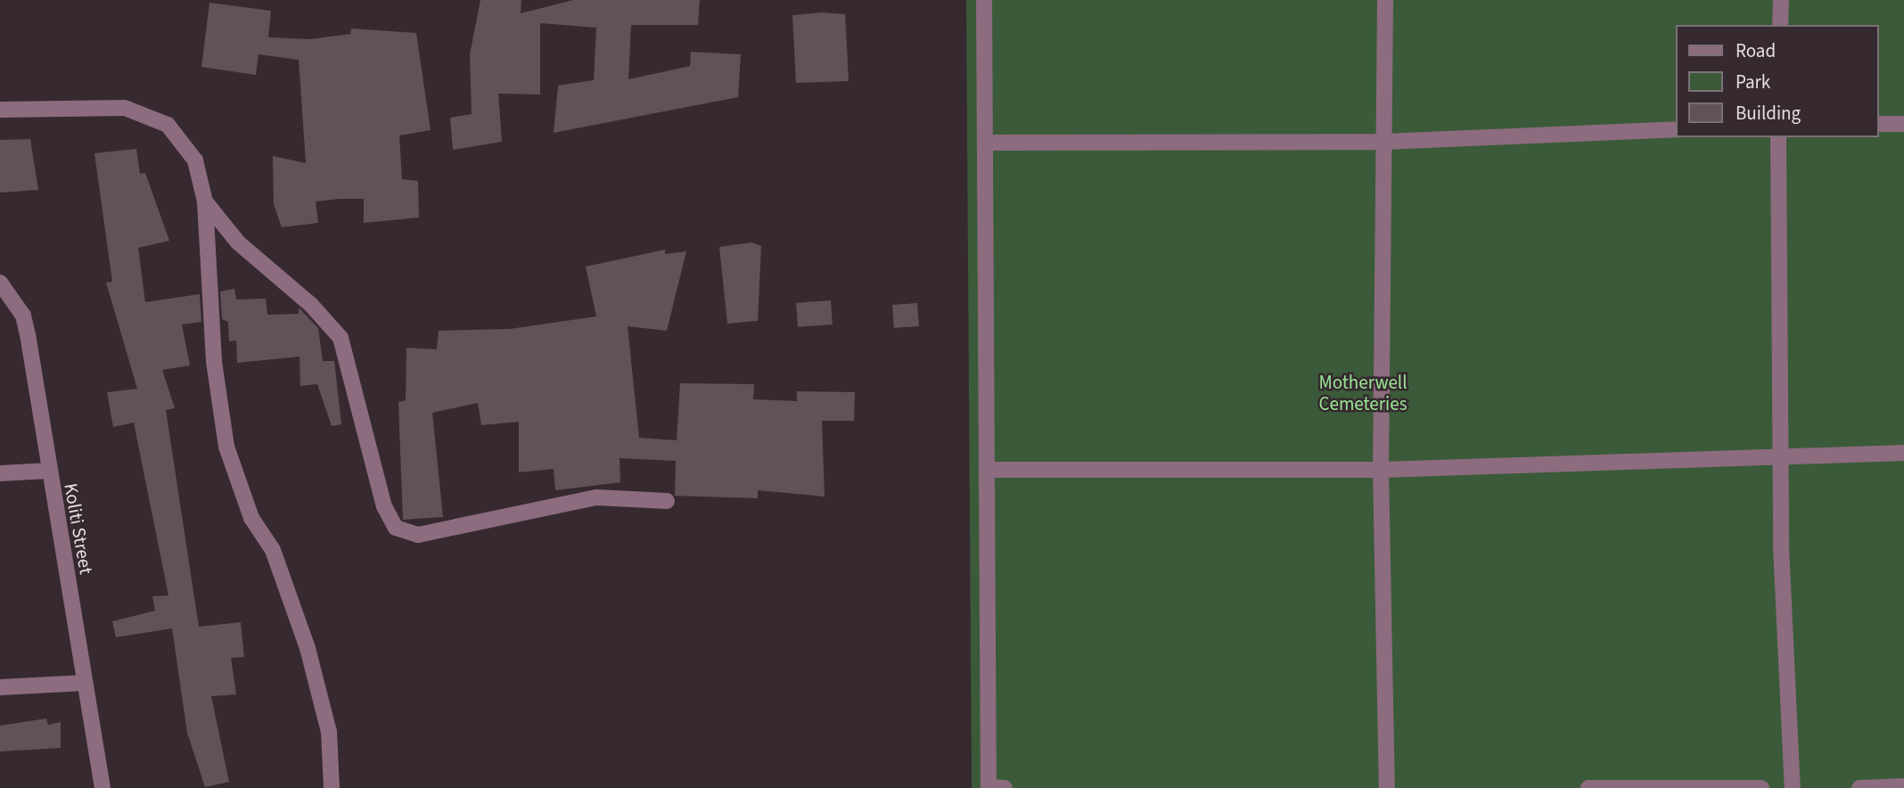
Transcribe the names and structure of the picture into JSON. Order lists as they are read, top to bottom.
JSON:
{
  "streets": {
    "street": ["Koliti Street"]
  },
  "parks": ["Motherwell Cemeteries"],
  "legend": ["Road", "Park", "Building"]
}
